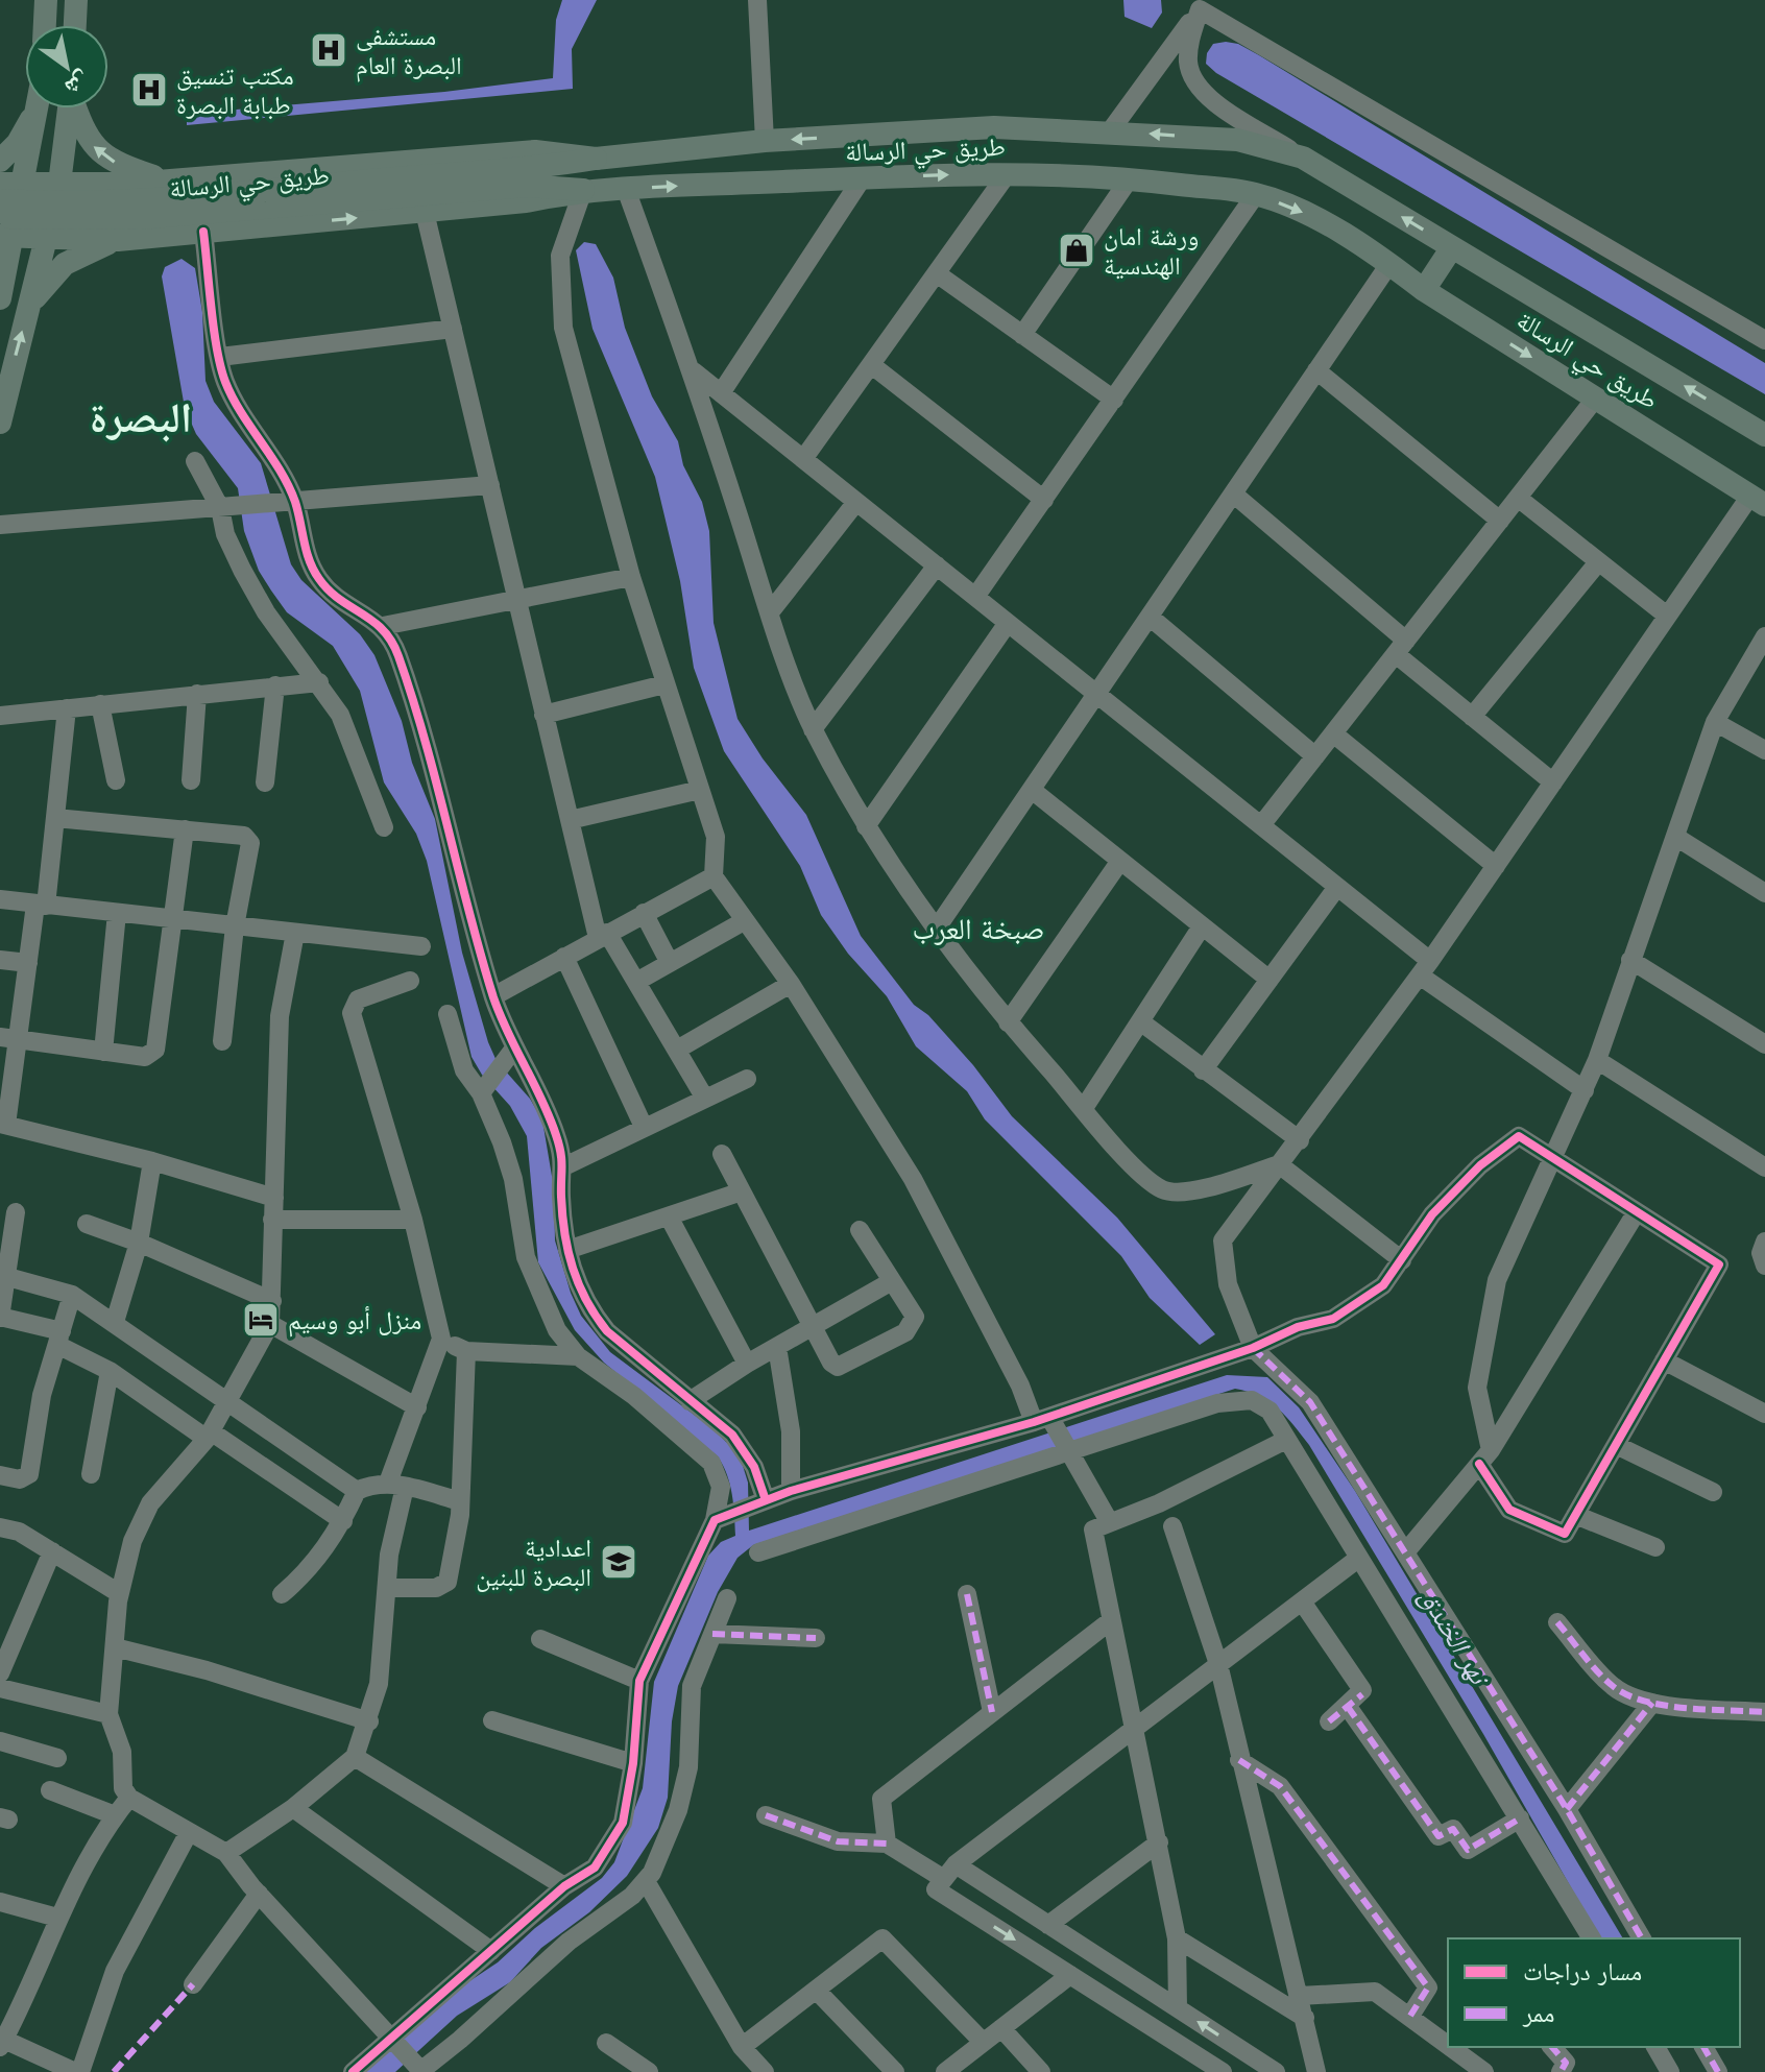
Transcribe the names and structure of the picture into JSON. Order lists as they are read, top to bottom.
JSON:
{
  "streets": {
    "main road": ["طريق حي الرسالة"]
  },
  "districts": ["البصرة", "صبخة العرب"],
  "water": ["نهر الخندق"],
  "places": {
    "hospital": ["مستشفى البصرة العام", "مكتب تنسيق طبابة البصرة"],
    "shop": ["ورشة امان الهندسية"],
    "hotel": ["منزل أبو وسيم"],
    "school or university": ["اعدادية البصرة للبنين"]
  },
  "legend": ["مسار دراجات", "ممر"],
  "north": "bottom right"
}
